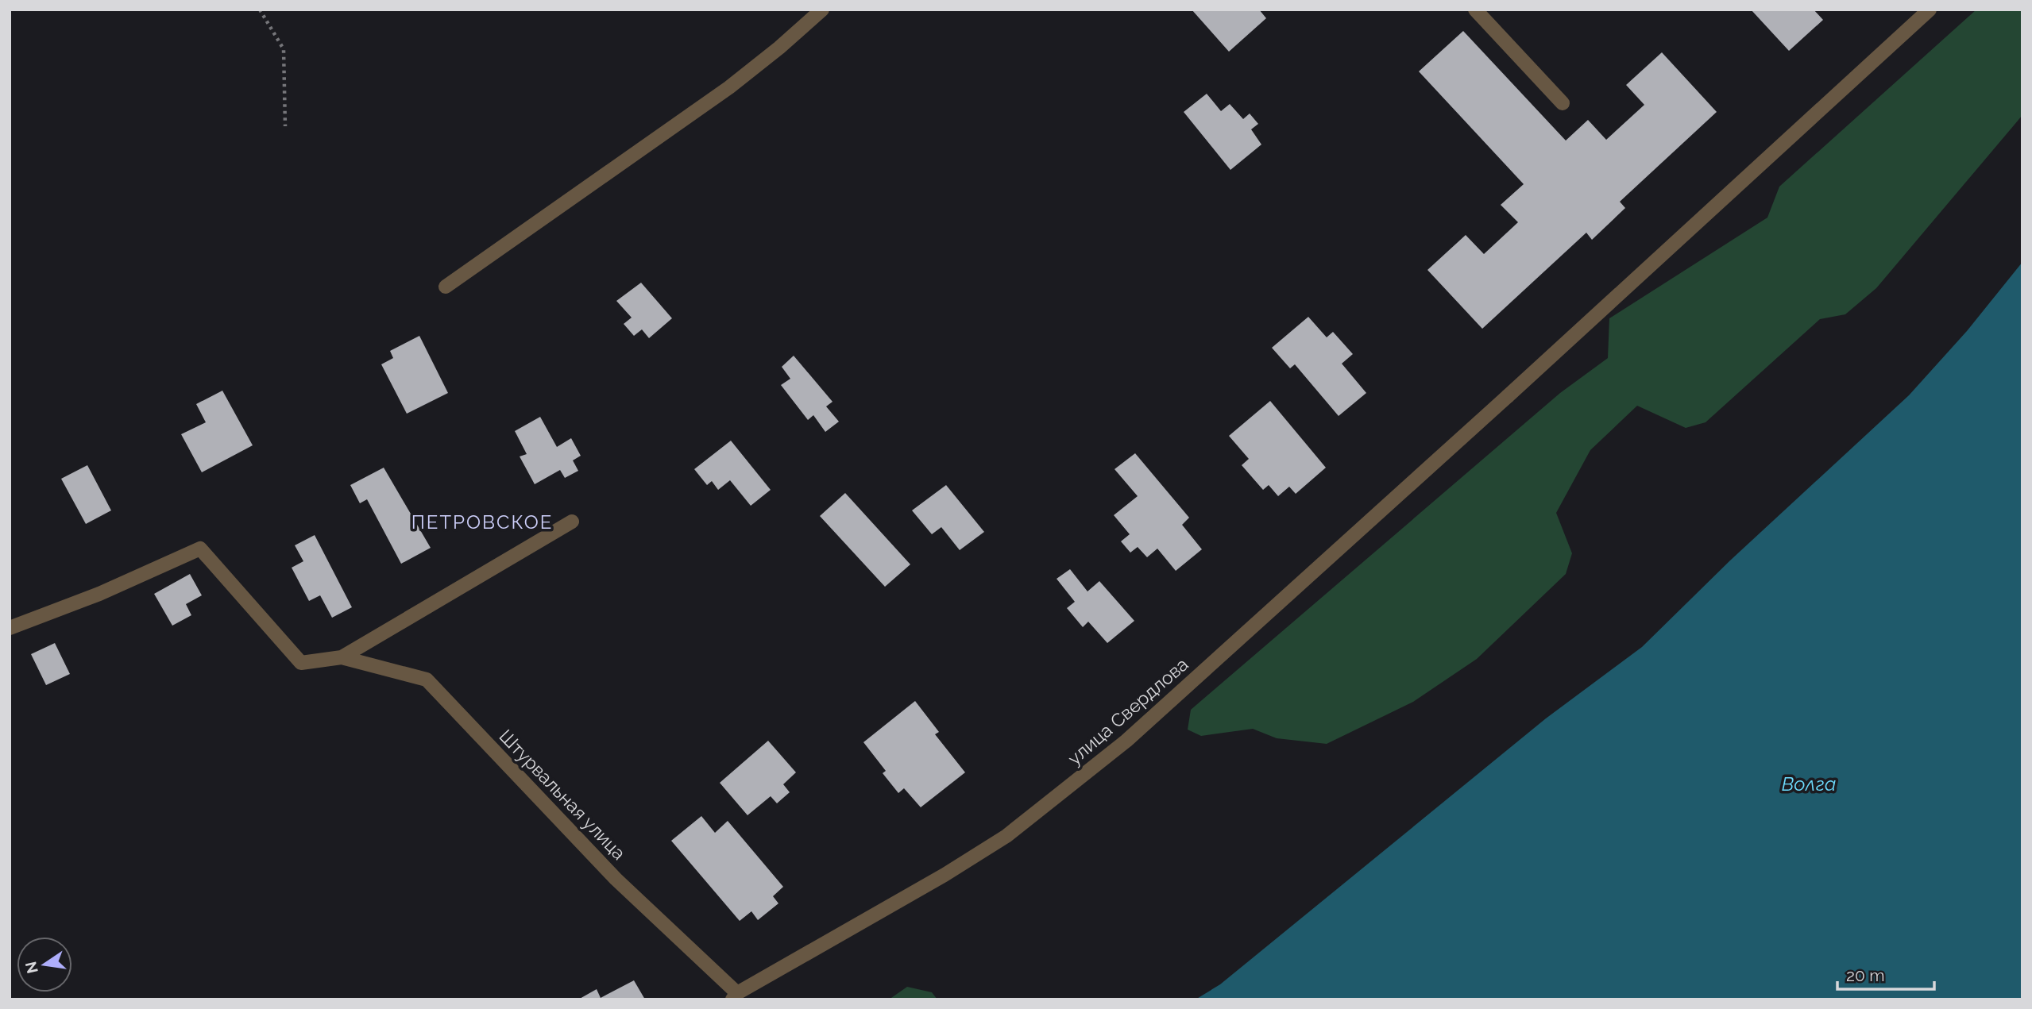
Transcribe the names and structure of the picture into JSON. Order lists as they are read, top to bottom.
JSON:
{
  "streets": {
    "street": ["улица Свердлова", "Штурвальная улица"]
  },
  "crossings": [
    ["улица Свердлова", "Штурвальная улица"]
  ],
  "districts": ["ПЕТРОВСКОЕ"],
  "water": ["Волга"],
  "scale_bar": "20 m",
  "north": "left"
}
